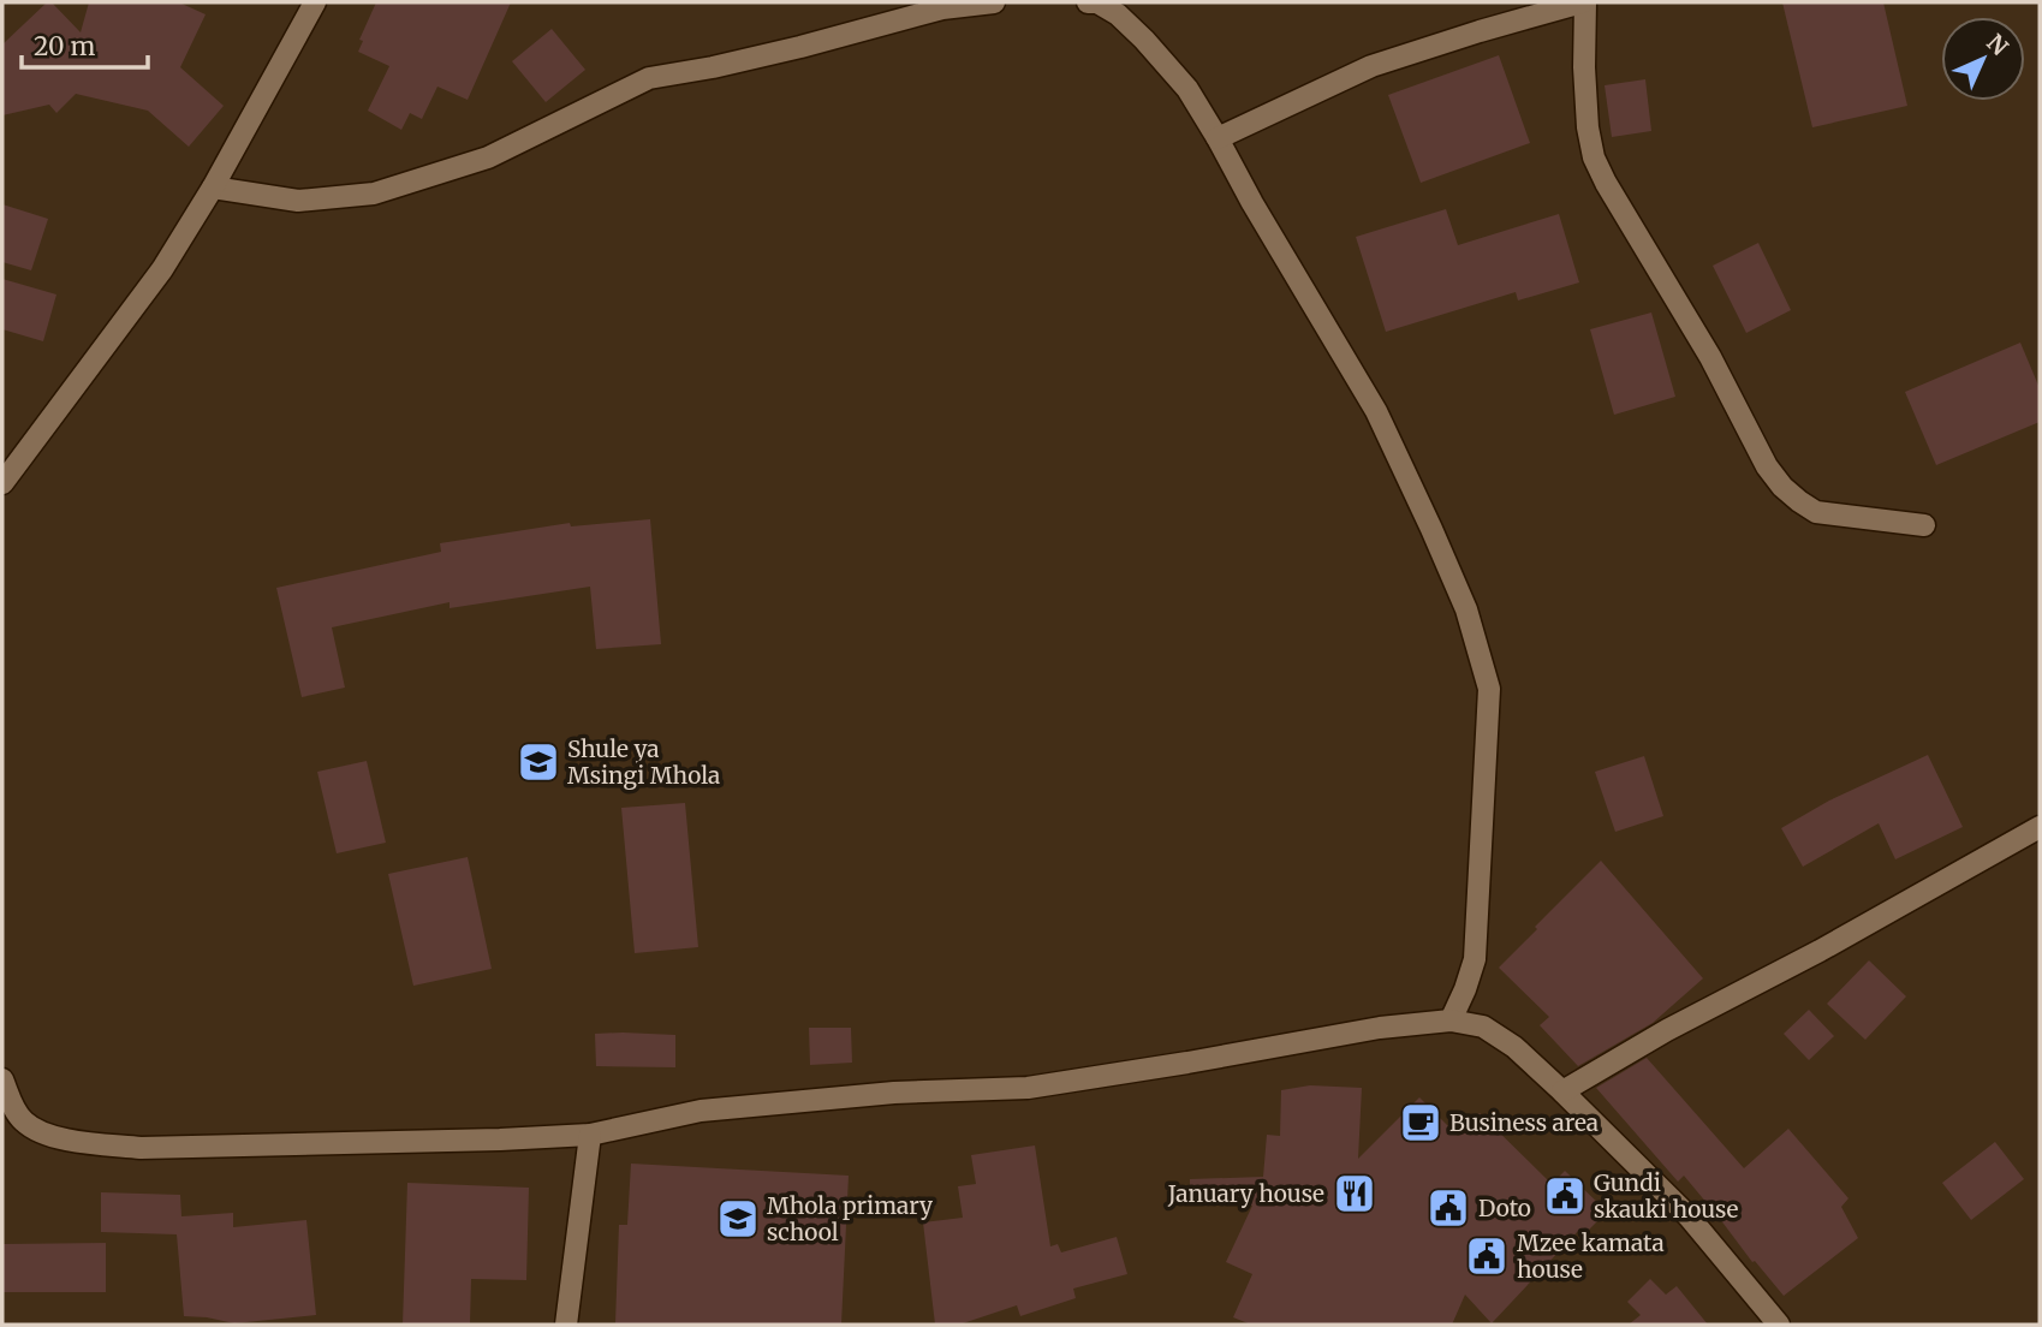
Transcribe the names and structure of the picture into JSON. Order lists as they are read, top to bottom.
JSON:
{
  "places": {
    "school or university": ["Shule ya Msingi Mhola", "Mhola primary school"],
    "cafe": ["Business area"],
    "restaurant": ["January house"],
    "public building": ["Gundi skauki house", "Doto", "Mzee kamata house"]
  },
  "scale_bar": "20 m",
  "north": "top right"
}
